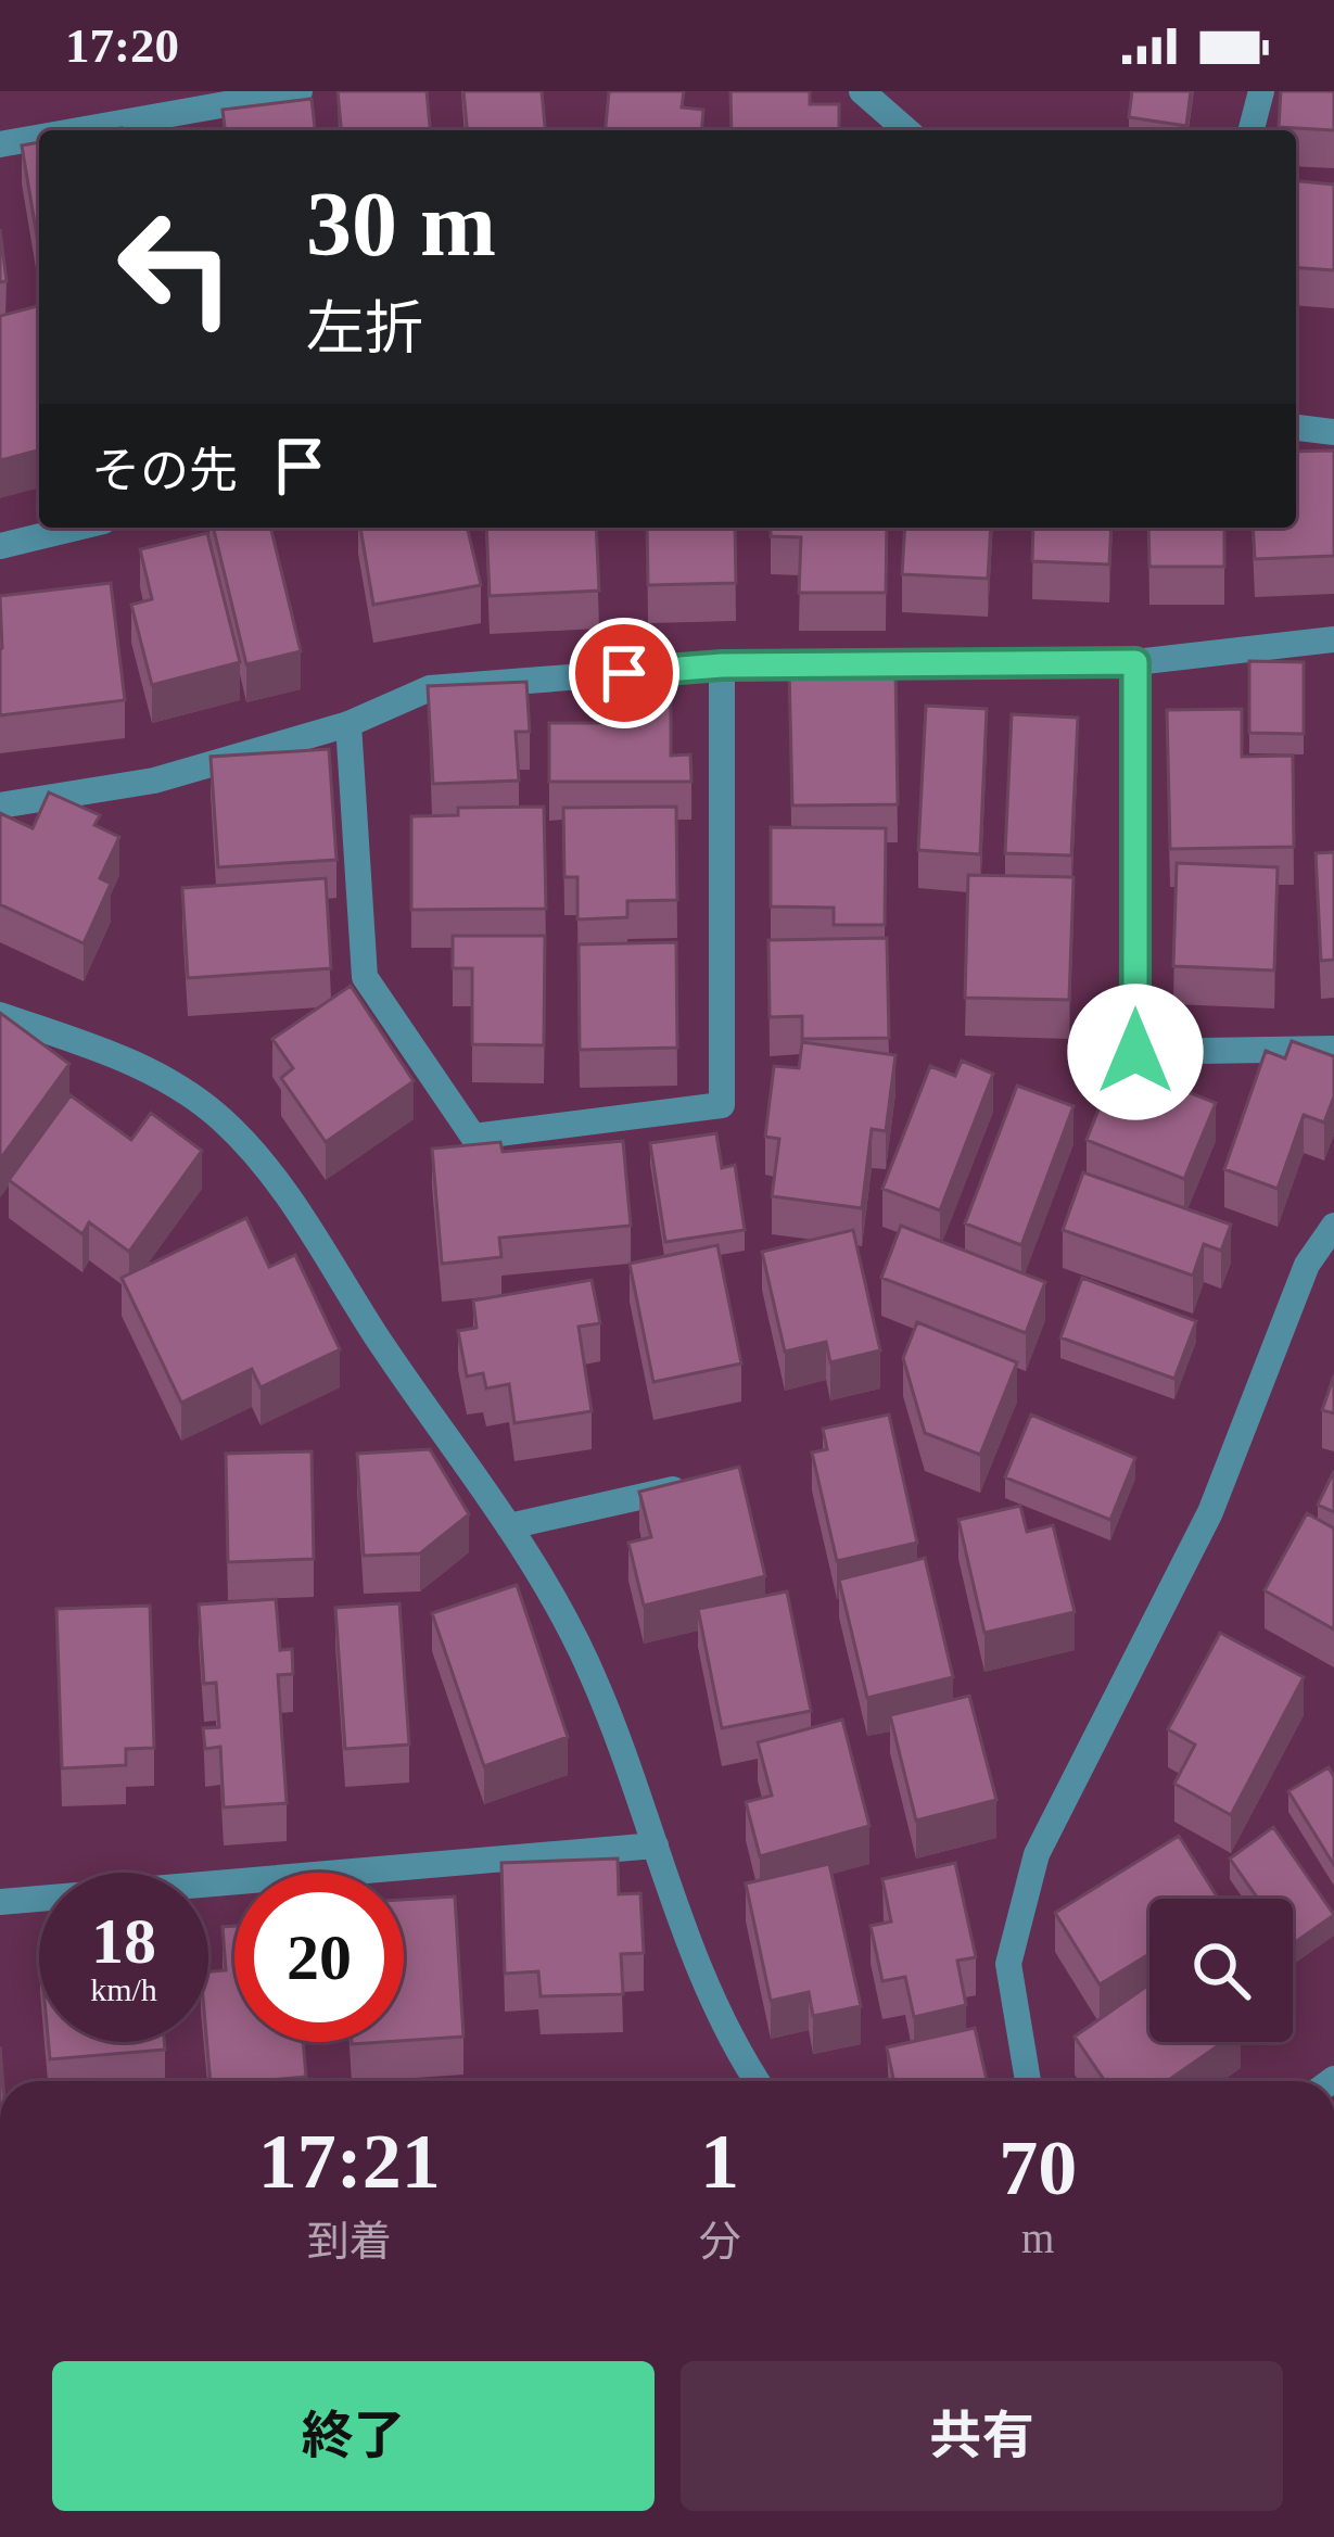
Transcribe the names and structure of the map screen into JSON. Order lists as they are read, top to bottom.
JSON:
{
  "page": {
    "status": "17:20",
    "turn": ["30 m", "左折"],
    "then": "その先",
    "speed": "18 km/h",
    "limit": "20",
    "eta": [
      "17:21",
      "到着",
      "1",
      "分",
      "70",
      "m"
    ],
    "buttons": ["終了", "共有"]
  }
}
